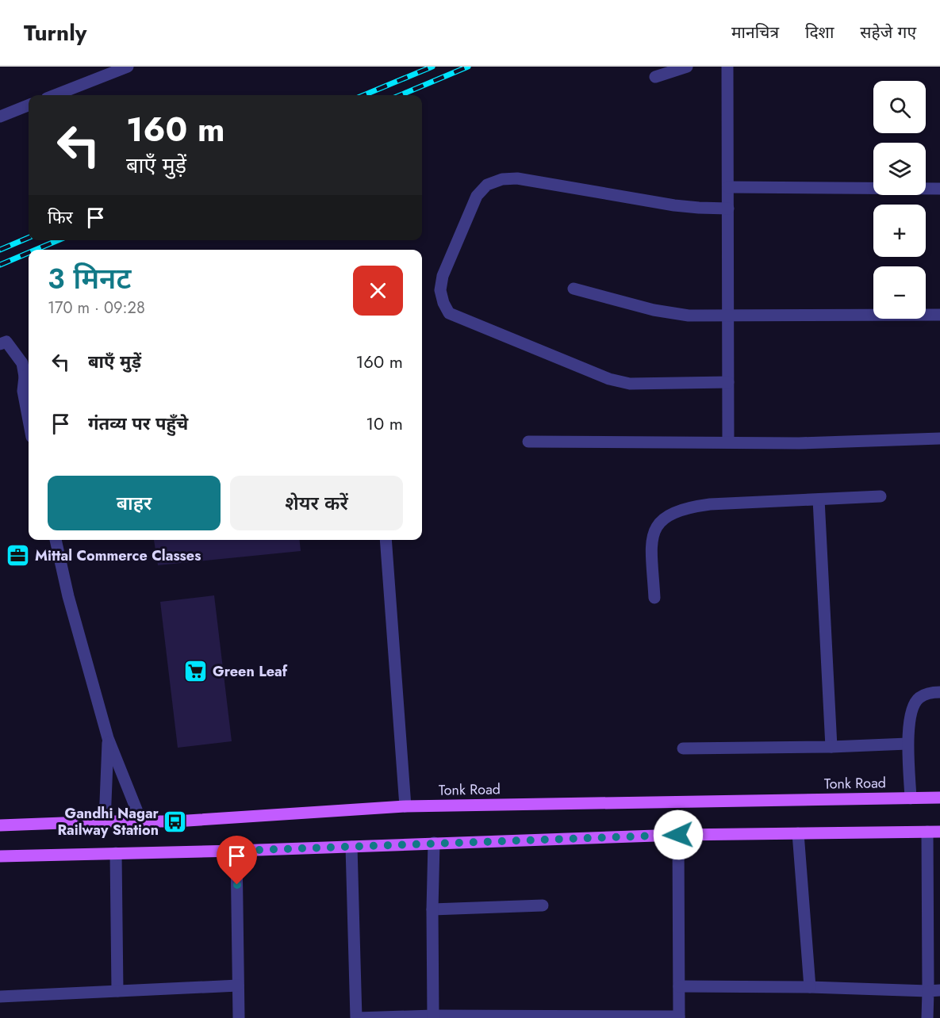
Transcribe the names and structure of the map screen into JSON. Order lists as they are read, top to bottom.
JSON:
{
  "streets": {
    "main road": ["Tonk Road"]
  },
  "places": {
    "office": ["Mittal Commerce Classes"],
    "supermarket": ["Green Leaf"],
    "bus stop": ["Gandhi Nagar Railway Station"]
  },
  "page": {
    "header": "Turnly",
    "nav": ["मानचित्र", "दिशा", "सहेजे गए"],
    "map_buttons": ["+", "−"],
    "turn": ["160 m", "बाएँ मुड़ें"],
    "then": "फिर",
    "heading": ["3 मिनट", "170 m · 09:28"],
    "list": [
      {
        "name": "बाएँ मुड़ें",
        "value": "160 m"
      },
      {
        "name": "गंतव्य पर पहुँचे",
        "value": "10 m"
      }
    ],
    "buttons": ["बाहर", "शेयर करें"]
  }
}
